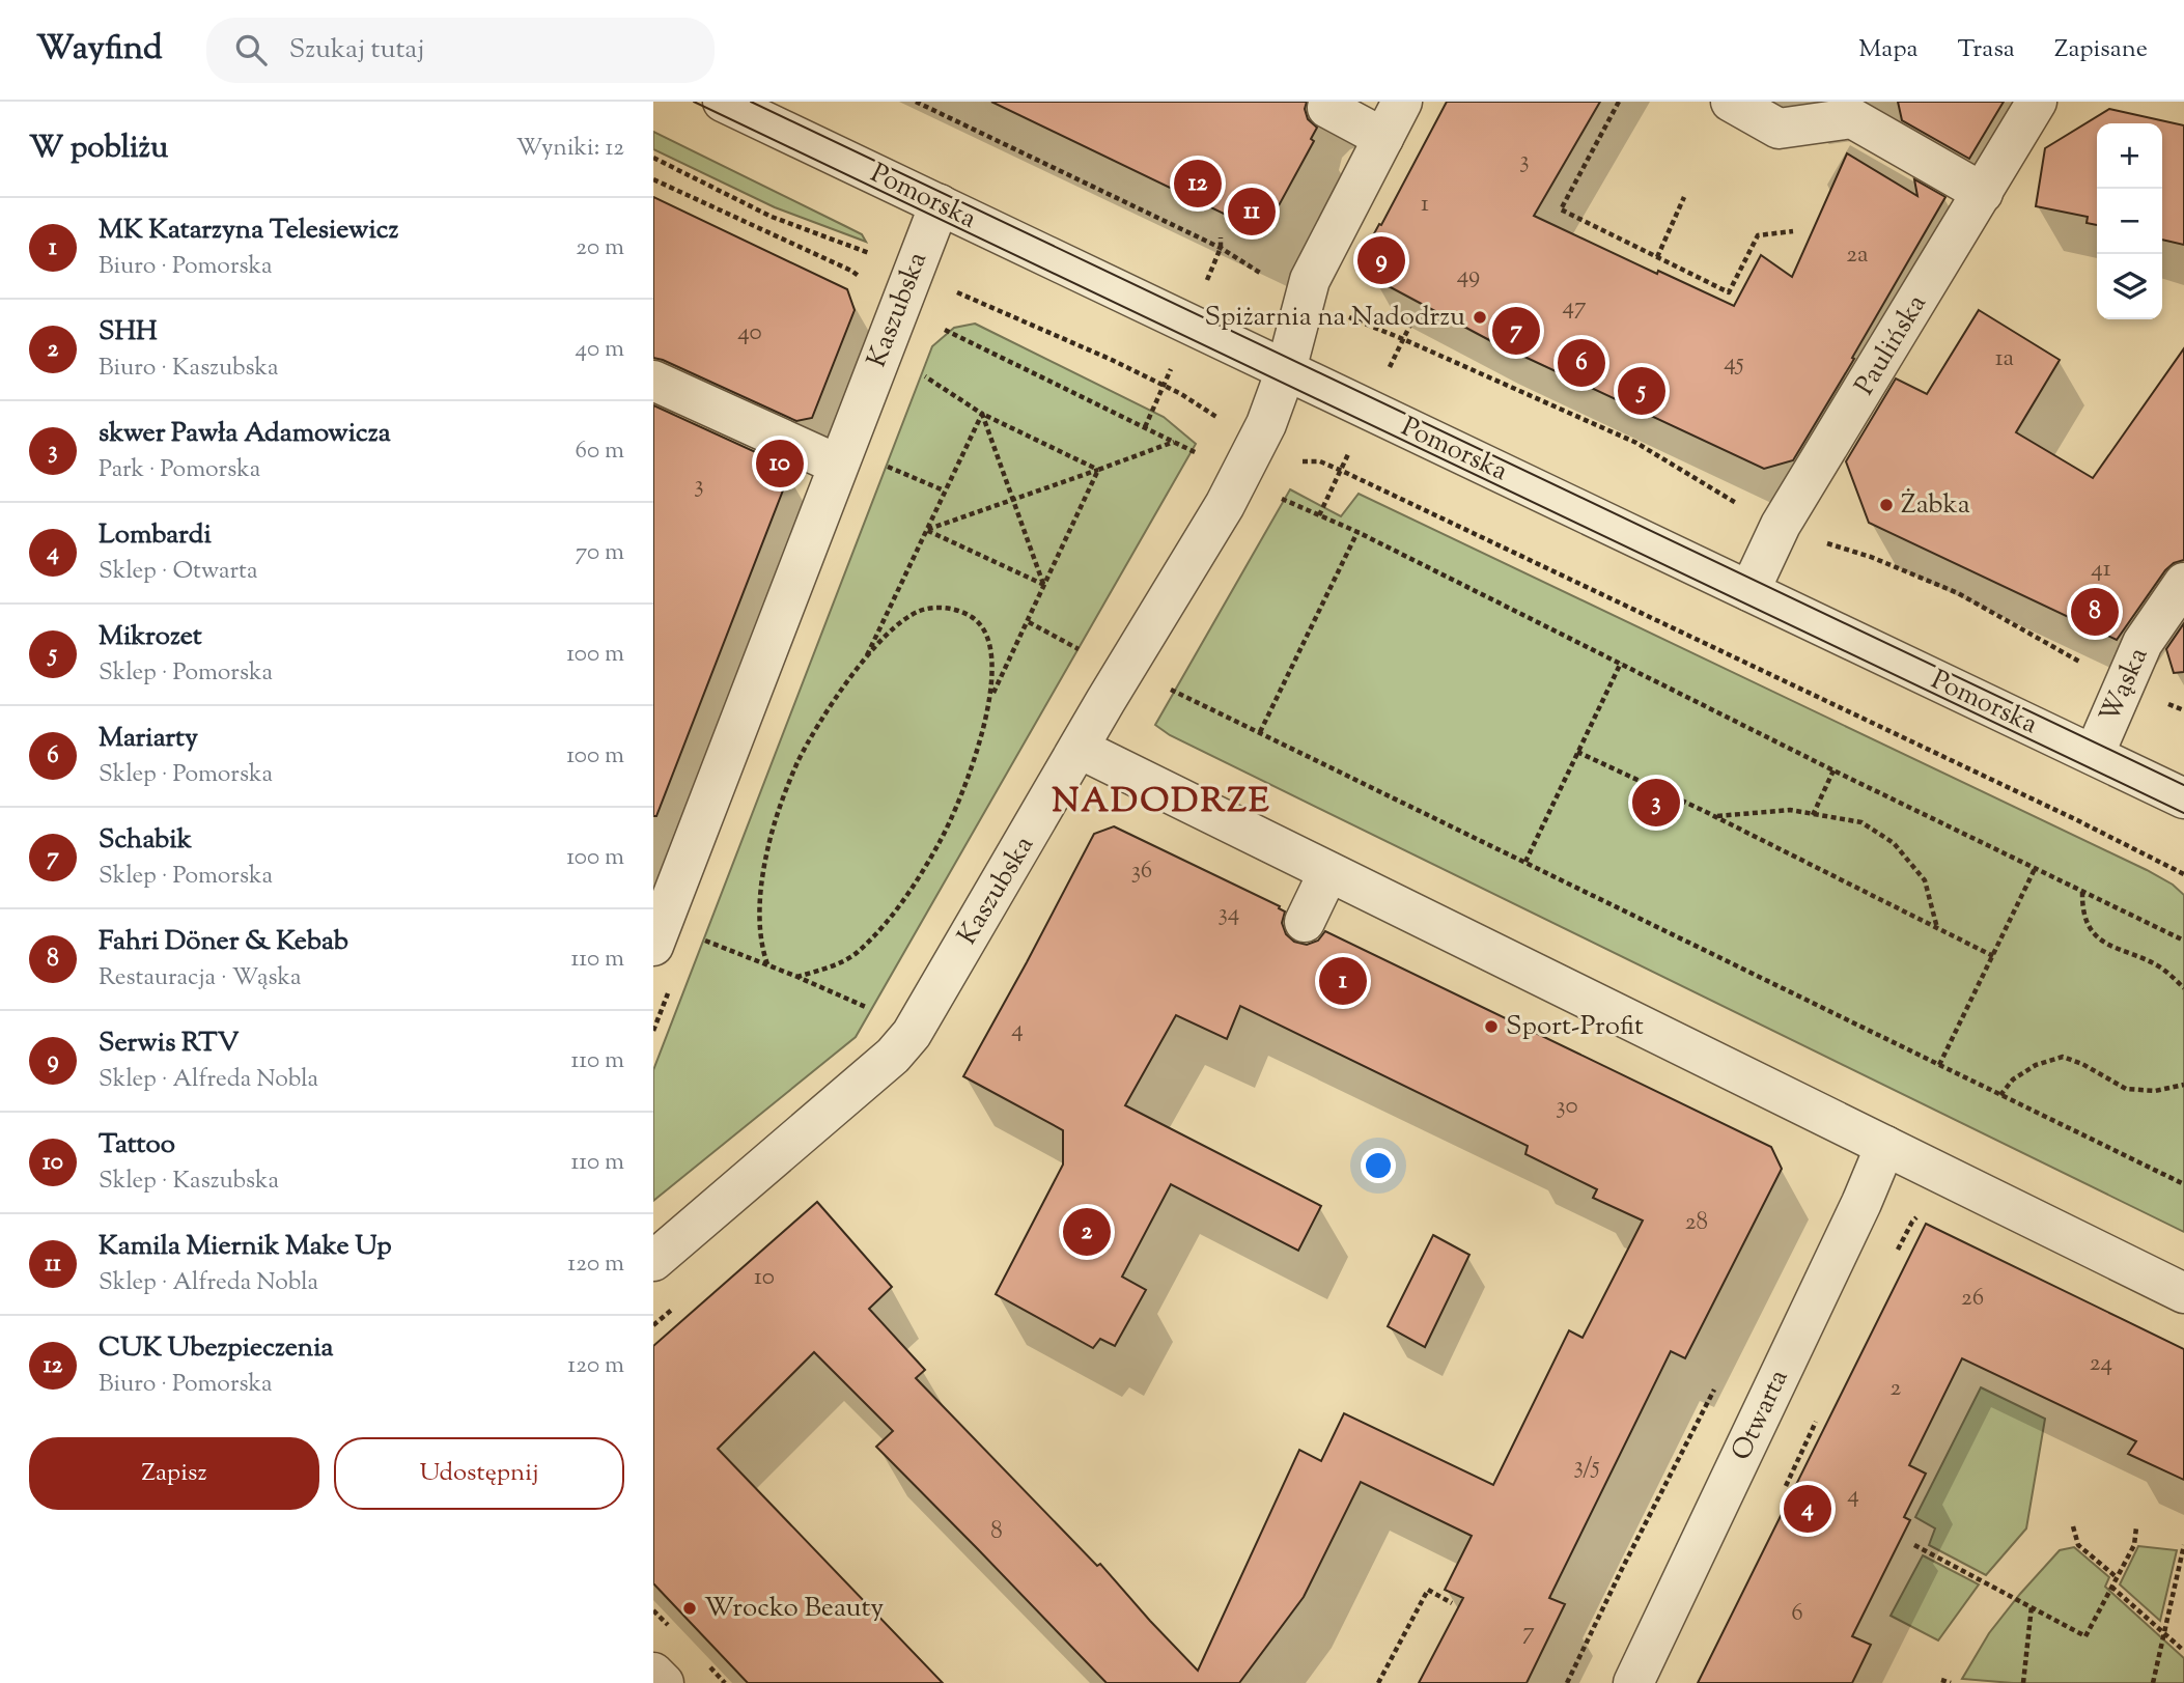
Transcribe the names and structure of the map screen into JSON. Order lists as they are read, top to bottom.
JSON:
{
  "streets": {
    "street": [
      "Pomorska",
      "Kaszubska",
      "Paulińska",
      "Wąska",
      "Otwarta"
    ]
  },
  "crossings": [
    ["Pomorska", "Kaszubska"],
    ["Pomorska", "Paulińska"],
    ["Pomorska", "Wąska"]
  ],
  "districts": ["NADODRZE"],
  "places": [
    "Spiżarnia na Nadodrzu",
    "Żabka",
    "Sport-Profit",
    "Wrocko Beauty"
  ],
  "house_numbers": [
    "3",
    "1",
    "2a",
    "49",
    "47",
    "40",
    "1a",
    "45",
    "3",
    "41",
    "36",
    "34",
    "4",
    "30",
    "28",
    "10",
    "26",
    "24",
    "2",
    "3/5",
    "4",
    "8",
    "6",
    "7"
  ],
  "page": {
    "header": "Wayfind",
    "search": "Szukaj tutaj",
    "nav": ["Mapa", "Trasa", "Zapisane"],
    "heading": ["W pobliżu", "Wyniki: 12"],
    "map_buttons": ["+", "−"],
    "pins": [
      "12",
      "11",
      "9",
      "7",
      "6",
      "5",
      "10",
      "8",
      "3",
      "1",
      "2",
      "4"
    ],
    "list": [
      {
        "mark": "1",
        "name": "MK Katarzyna Telesiewicz",
        "note": "Biuro · Pomorska",
        "value": "20 m"
      },
      {
        "mark": "2",
        "name": "SHH",
        "note": "Biuro · Kaszubska",
        "value": "40 m"
      },
      {
        "mark": "3",
        "name": "skwer Pawła Adamowicza",
        "note": "Park · Pomorska",
        "value": "60 m"
      },
      {
        "mark": "4",
        "name": "Lombardi",
        "note": "Sklep · Otwarta",
        "value": "70 m"
      },
      {
        "mark": "5",
        "name": "Mikrozet",
        "note": "Sklep · Pomorska",
        "value": "100 m"
      },
      {
        "mark": "6",
        "name": "Mariarty",
        "note": "Sklep · Pomorska",
        "value": "100 m"
      },
      {
        "mark": "7",
        "name": "Schabik",
        "note": "Sklep · Pomorska",
        "value": "100 m"
      },
      {
        "mark": "8",
        "name": "Fahri Döner & Kebab",
        "note": "Restauracja · Wąska",
        "value": "110 m"
      },
      {
        "mark": "9",
        "name": "Serwis RTV",
        "note": "Sklep · Alfreda Nobla",
        "value": "110 m"
      },
      {
        "mark": "10",
        "name": "Tattoo",
        "note": "Sklep · Kaszubska",
        "value": "110 m"
      },
      {
        "mark": "11",
        "name": "Kamila Miernik Make Up",
        "note": "Sklep · Alfreda Nobla",
        "value": "120 m"
      },
      {
        "mark": "12",
        "name": "CUK Ubezpieczenia",
        "note": "Biuro · Pomorska",
        "value": "120 m"
      }
    ],
    "buttons": ["Zapisz", "Udostępnij"]
  }
}
